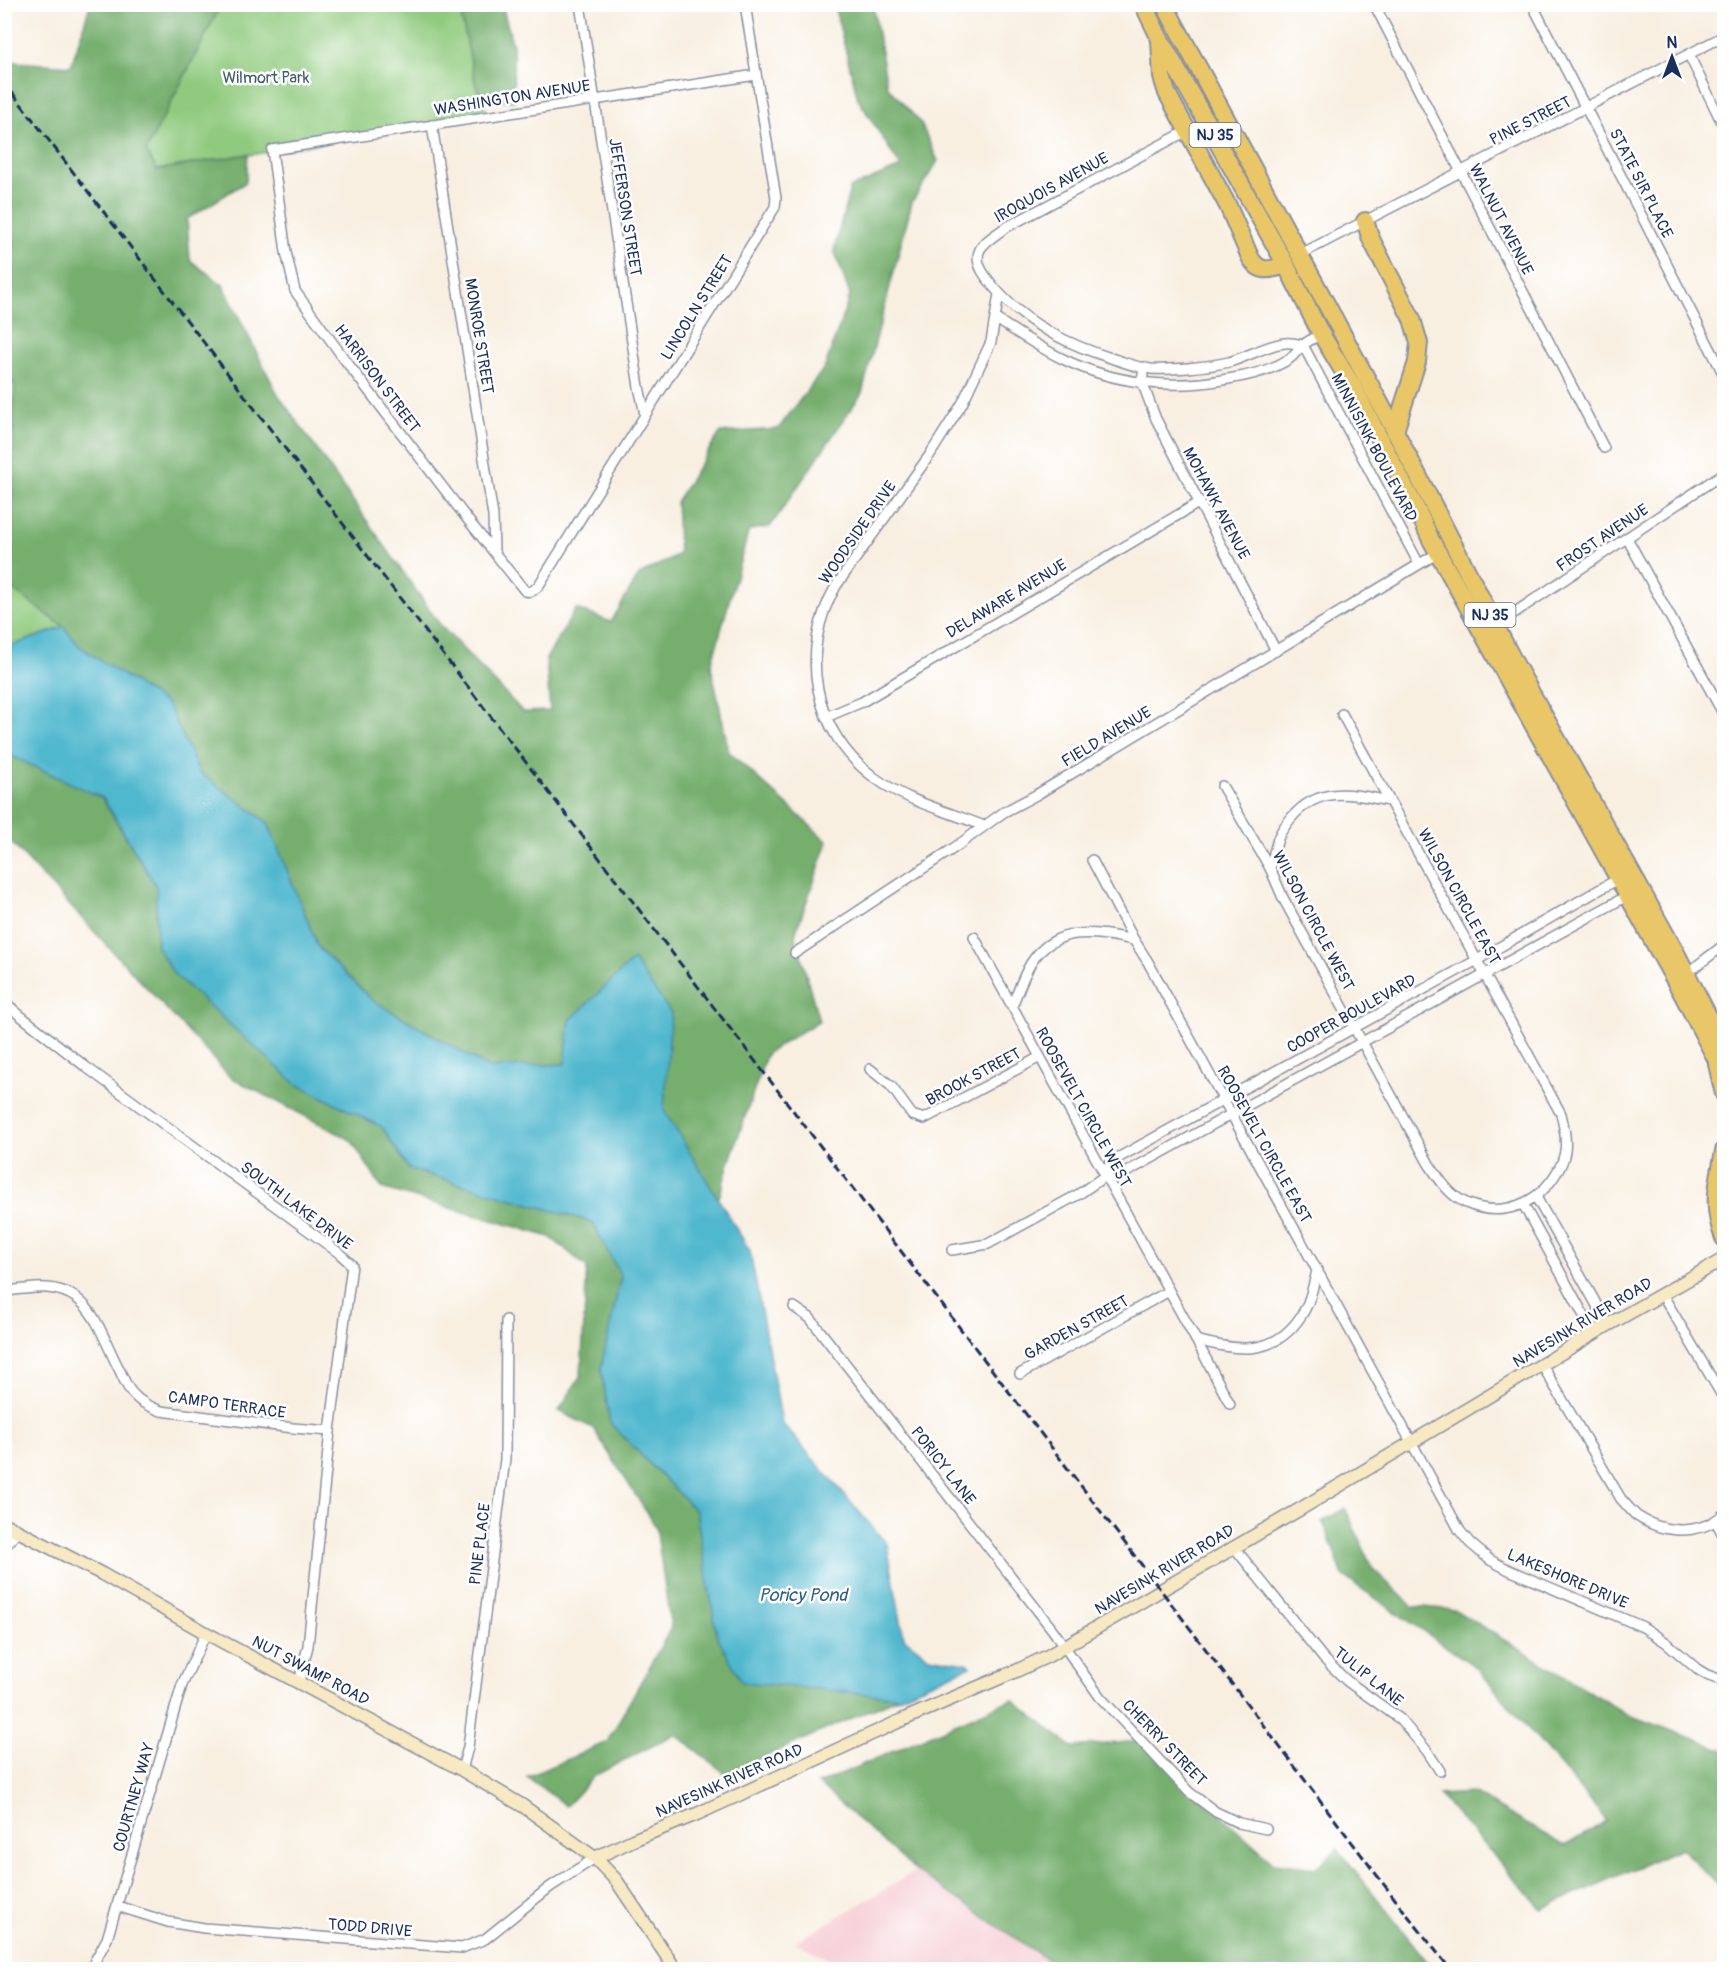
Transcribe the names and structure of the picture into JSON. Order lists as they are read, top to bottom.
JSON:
{
  "streets": {
    "highway": ["NJ 35"],
    "main road": ["NAVESINK RIVER ROAD", "NUT SWAMP ROAD"],
    "street": [
      "WASHINGTON AVENUE",
      "PINE STREET",
      "STATE SIR PLACE",
      "IROQUOIS AVENUE",
      "JEFFERSON STREET",
      "WALNUT AVENUE",
      "LINCOLN STREET",
      "MONROE STREET",
      "HARRISON STREET",
      "MINNISINK BOULEVARD",
      "MOHAWK AVENUE",
      "WOODSIDE DRIVE",
      "FROST AVENUE",
      "DELAWARE AVENUE",
      "FIELD AVENUE",
      "WILSON CIRCLE EAST",
      "WILSON CIRCLE WEST",
      "COOPER BOULEVARD",
      "BROOK STREET",
      "ROOSEVELT CIRCLE WEST",
      "ROOSEVELT CIRCLE EAST",
      "SOUTH LAKE DRIVE",
      "GARDEN STREET",
      "CAMPO TERRACE",
      "PORICY LANE",
      "PINE PLACE",
      "LAKESHORE DRIVE",
      "TULIP LANE",
      "CHERRY STREET",
      "COURTNEY WAY",
      "TODD DRIVE"
    ]
  },
  "crossings": [
    ["WASHINGTON AVENUE", "JEFFERSON STREET"],
    ["WASHINGTON AVENUE", "LINCOLN STREET"],
    ["WASHINGTON AVENUE", "MONROE STREET"],
    ["WASHINGTON AVENUE", "HARRISON STREET"],
    ["PINE STREET", "NJ 35"],
    ["PINE STREET", "STATE SIR PLACE"],
    ["PINE STREET", "WALNUT AVENUE"],
    ["NJ 35", "FROST AVENUE"],
    ["NJ 35", "FIELD AVENUE"],
    ["NJ 35", "COOPER BOULEVARD"],
    ["IROQUOIS AVENUE", "WOODSIDE DRIVE"],
    ["JEFFERSON STREET", "LINCOLN STREET"],
    ["LINCOLN STREET", "HARRISON STREET"],
    ["MONROE STREET", "HARRISON STREET"],
    ["MINNISINK BOULEVARD", "FIELD AVENUE"],
    ["MOHAWK AVENUE", "DELAWARE AVENUE"],
    ["MOHAWK AVENUE", "FIELD AVENUE"],
    ["WOODSIDE DRIVE", "DELAWARE AVENUE"],
    ["WOODSIDE DRIVE", "FIELD AVENUE"],
    ["WILSON CIRCLE EAST", "WILSON CIRCLE WEST"],
    ["WILSON CIRCLE EAST", "COOPER BOULEVARD"],
    ["WILSON CIRCLE WEST", "COOPER BOULEVARD"],
    ["COOPER BOULEVARD", "ROOSEVELT CIRCLE WEST"],
    ["COOPER BOULEVARD", "ROOSEVELT CIRCLE EAST"],
    ["BROOK STREET", "ROOSEVELT CIRCLE WEST"],
    ["ROOSEVELT CIRCLE WEST", "GARDEN STREET"],
    ["ROOSEVELT CIRCLE EAST", "NAVESINK RIVER ROAD"],
    ["ROOSEVELT CIRCLE EAST", "LAKESHORE DRIVE"],
    ["SOUTH LAKE DRIVE", "CAMPO TERRACE"],
    ["SOUTH LAKE DRIVE", "NUT SWAMP ROAD"],
    ["NAVESINK RIVER ROAD", "PORICY LANE"],
    ["NAVESINK RIVER ROAD", "LAKESHORE DRIVE"],
    ["NAVESINK RIVER ROAD", "NUT SWAMP ROAD"],
    ["NAVESINK RIVER ROAD", "TULIP LANE"],
    ["NAVESINK RIVER ROAD", "CHERRY STREET"],
    ["NAVESINK RIVER ROAD", "TODD DRIVE"],
    ["PORICY LANE", "CHERRY STREET"],
    ["PINE PLACE", "NUT SWAMP ROAD"],
    ["NUT SWAMP ROAD", "COURTNEY WAY"],
    ["NUT SWAMP ROAD", "TODD DRIVE"],
    ["COURTNEY WAY", "TODD DRIVE"]
  ],
  "water": ["Poricy Pond"],
  "parks": ["Wilmort Park"],
  "north": "top"
}
